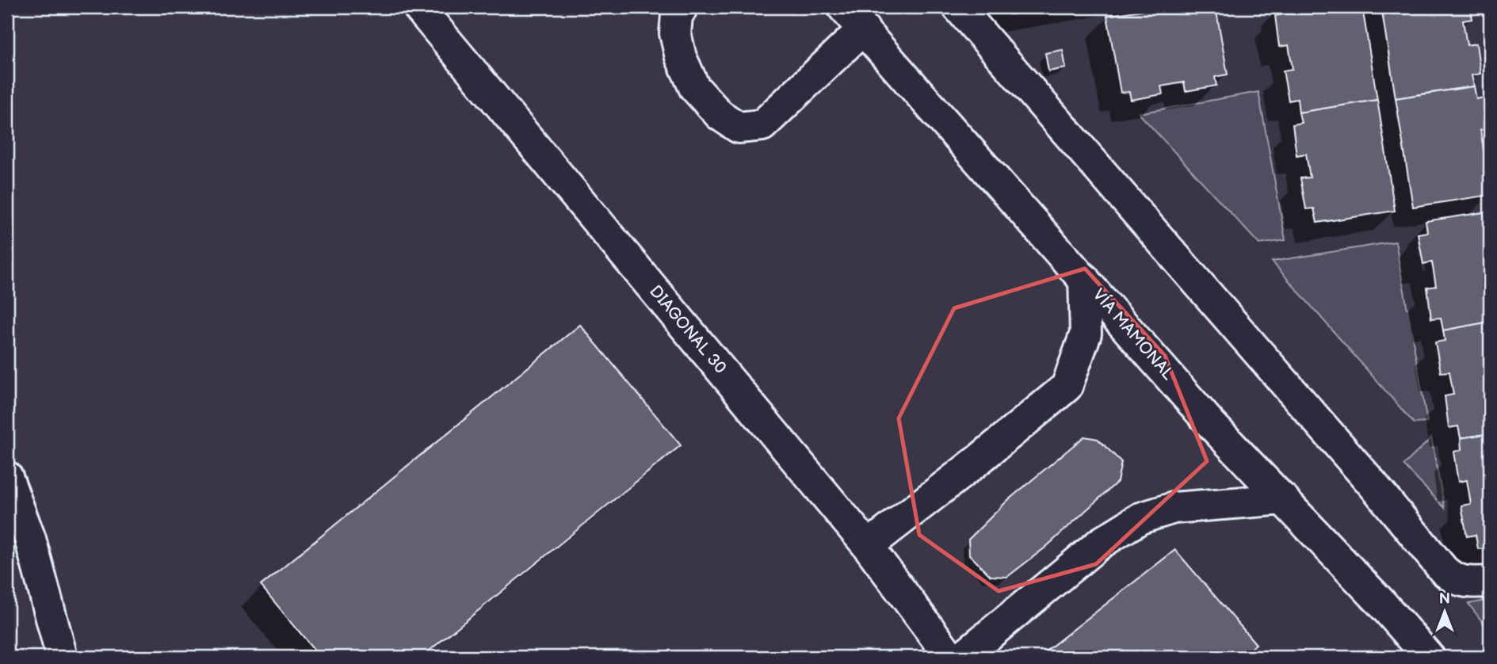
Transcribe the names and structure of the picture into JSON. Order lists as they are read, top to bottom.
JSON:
{
  "streets": {
    "street": ["DIAGONAL 30", "VÍA MAMONAL"]
  },
  "north": "top"
}
